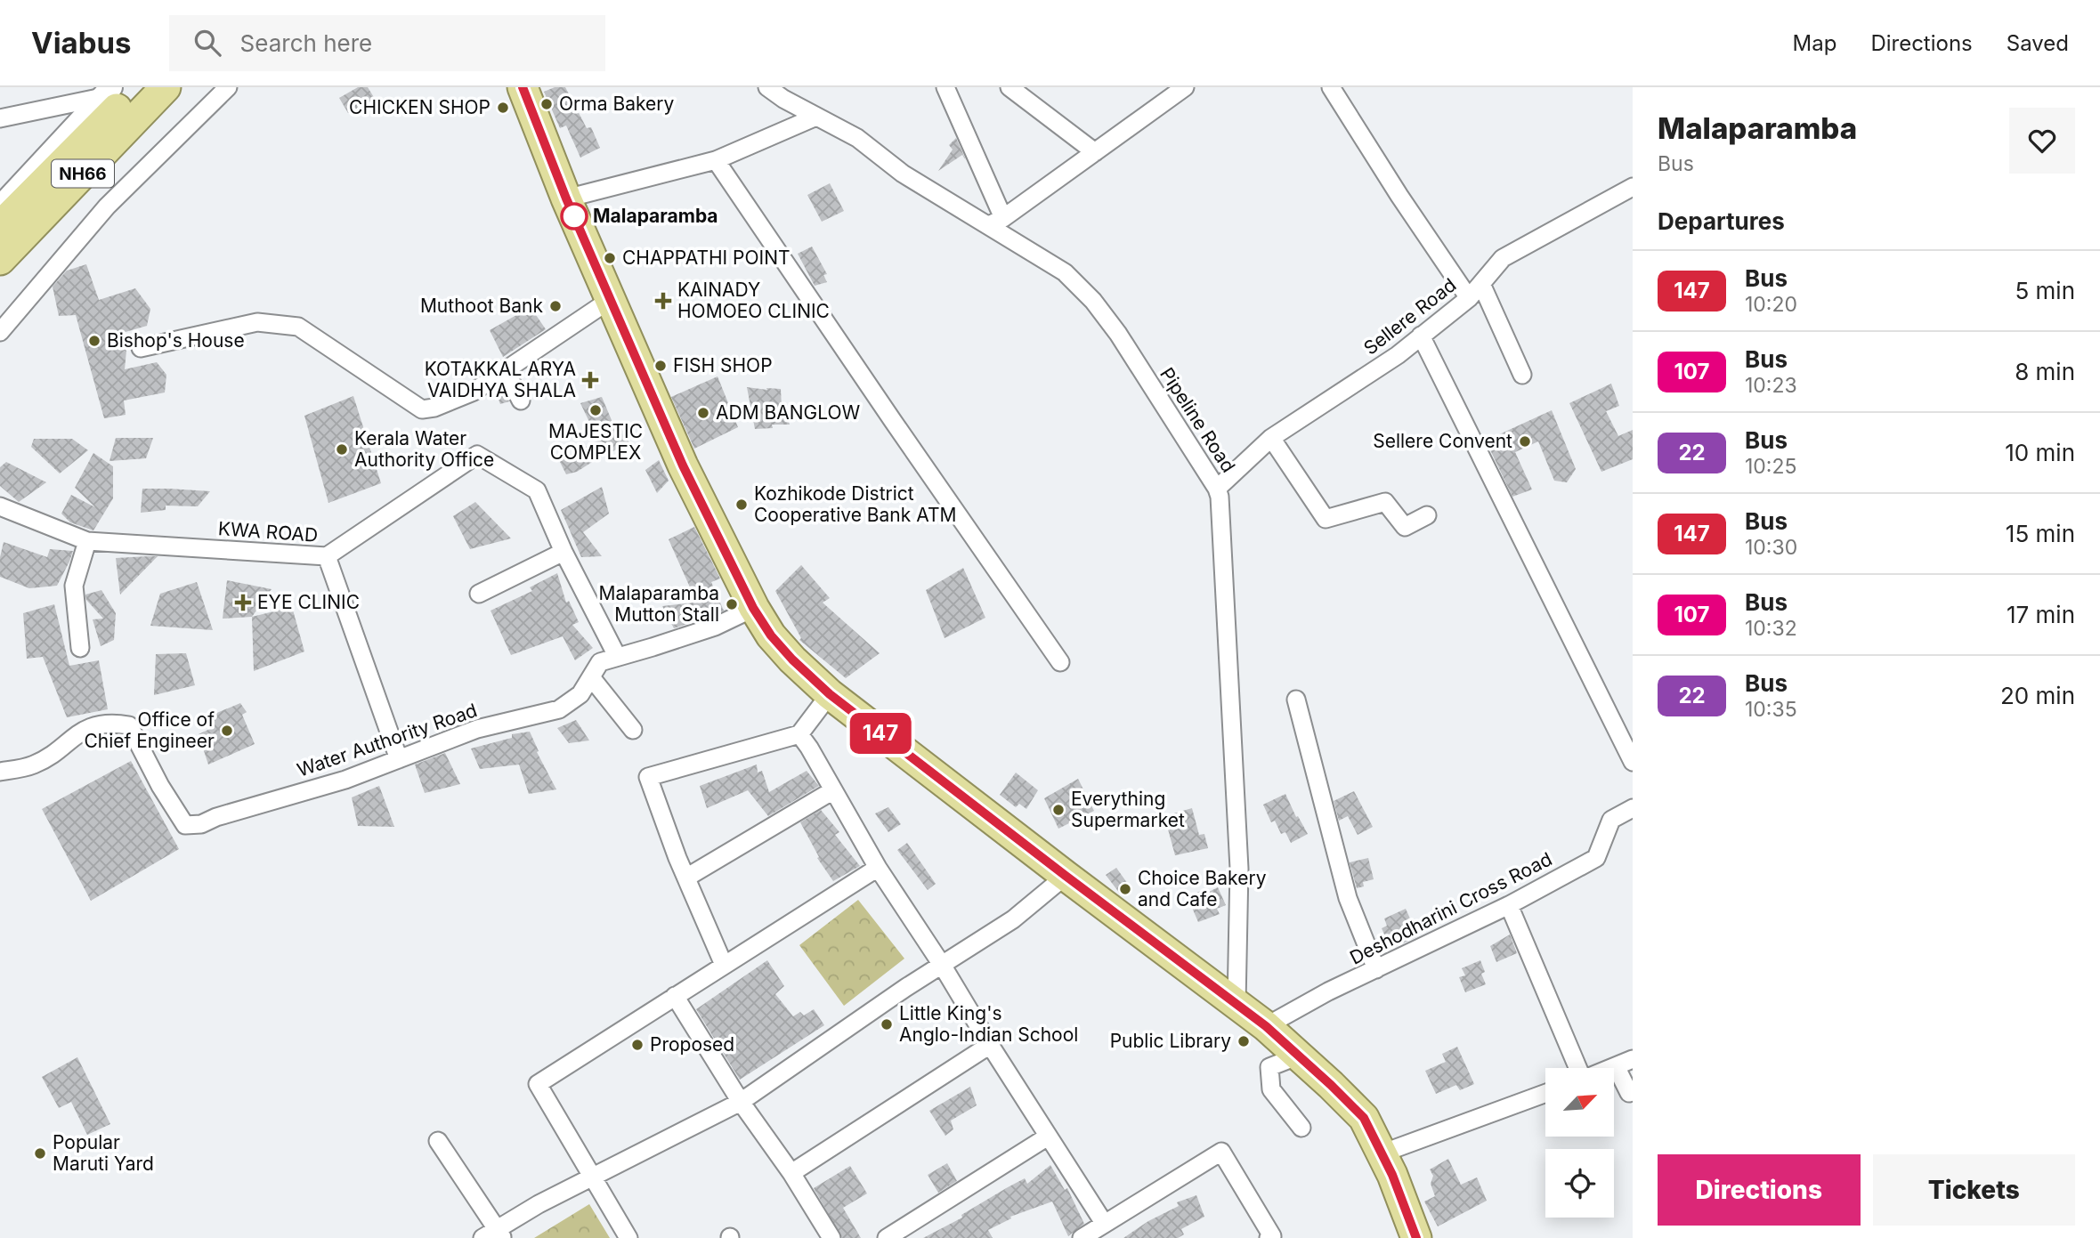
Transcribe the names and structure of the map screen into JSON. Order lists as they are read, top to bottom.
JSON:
{
  "streets": {
    "highway": ["NH66"],
    "street": [
      "Sellere Road",
      "Pipeline Road",
      "KWA ROAD",
      "Water Authority Road",
      "Deshodharini Cross Road"
    ]
  },
  "crossings": [
    ["Sellere Road", "Pipeline Road"]
  ],
  "places": {
    "other": [
      "Orma Bakery",
      "CHICKEN SHOP",
      "Malaparamba",
      "CHAPPATHI POINT",
      "Muthoot Bank",
      "Bishop's House",
      "FISH SHOP",
      "MAJESTIC COMPLEX",
      "ADM BANGLOW",
      "Sellere Convent",
      "Kerala Water Authority Office",
      "Kozhikode District Cooperative Bank ATM",
      "Malaparamba Mutton Stall",
      "Office of Chief Engineer",
      "Everything Supermarket",
      "Choice Bakery and Cafe",
      "Little King's Anglo-Indian School",
      "Public Library",
      "Proposed",
      "Popular Maruti Yard"
    ],
    "health": ["KAINADY HOMOEO CLINIC", "KOTAKKAL ARYA VAIDHYA SHALA", "EYE CLINIC"]
  },
  "lines": ["bus line 147"],
  "north": "top right",
  "page": {
    "header": "Viabus",
    "search": "Search here",
    "nav": ["Map", "Directions", "Saved"],
    "on_map": "147",
    "heading": [
      ["Malaparamba", "Bus"],
      "Departures"
    ],
    "list": [
      {
        "mark": "147",
        "name": "Bus",
        "note": "10:20",
        "value": "5 min"
      },
      {
        "mark": "107",
        "name": "Bus",
        "note": "10:23",
        "value": "8 min"
      },
      {
        "mark": "22",
        "name": "Bus",
        "note": "10:25",
        "value": "10 min"
      },
      {
        "mark": "147",
        "name": "Bus",
        "note": "10:30",
        "value": "15 min"
      },
      {
        "mark": "107",
        "name": "Bus",
        "note": "10:32",
        "value": "17 min"
      },
      {
        "mark": "22",
        "name": "Bus",
        "note": "10:35",
        "value": "20 min"
      }
    ],
    "buttons": ["Directions", "Tickets"]
  }
}
